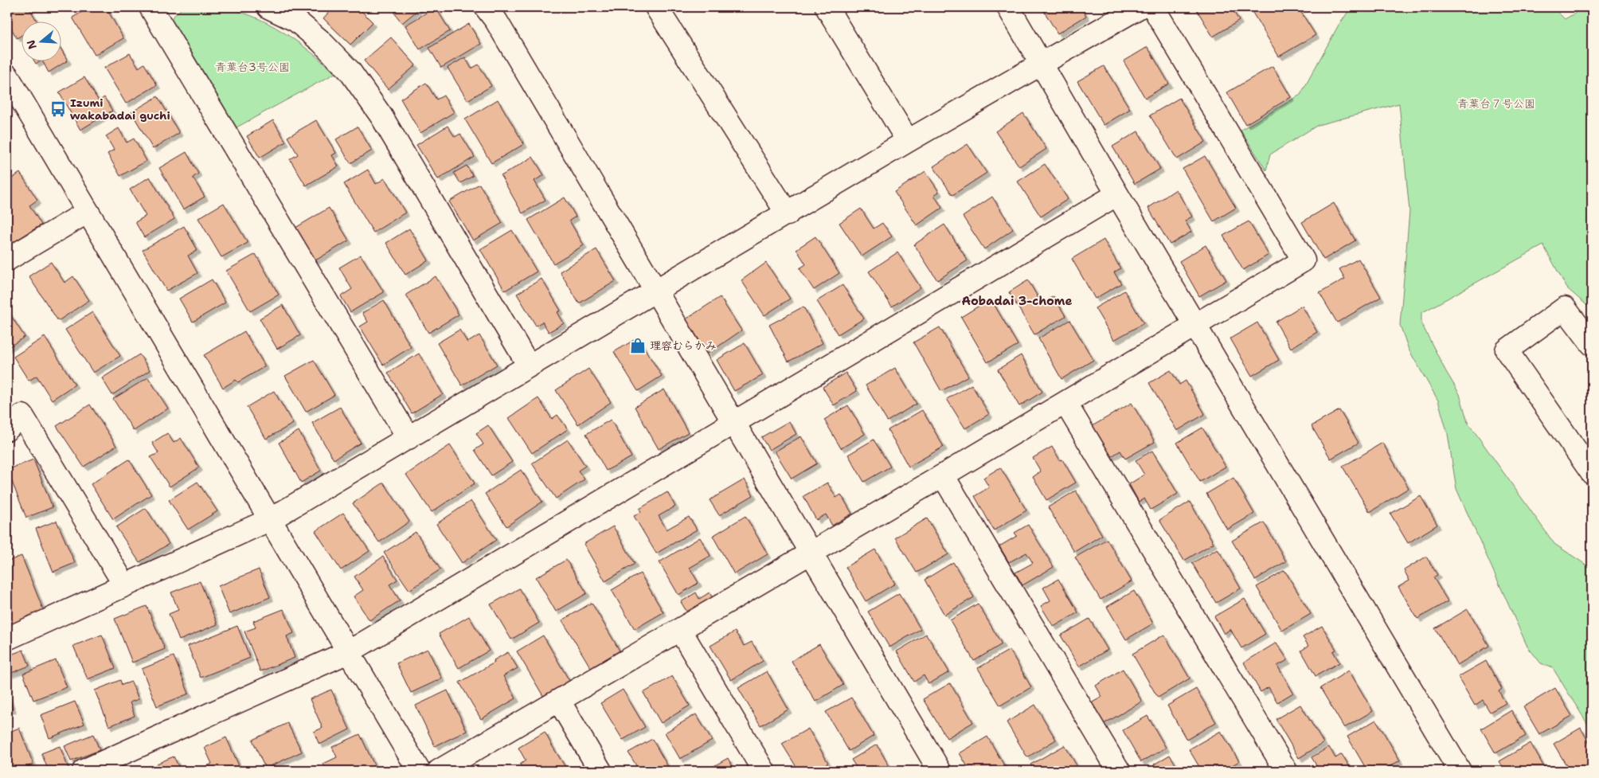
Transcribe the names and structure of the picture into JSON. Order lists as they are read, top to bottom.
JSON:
{
  "districts": ["Aobadai 3-chome"],
  "parks": ["青葉台3号公園", "青葉台７号公園"],
  "places": {
    "bus stop": ["Izumi wakabadai guchi"],
    "shop": ["理容むらかみ"]
  },
  "north": "left"
}
